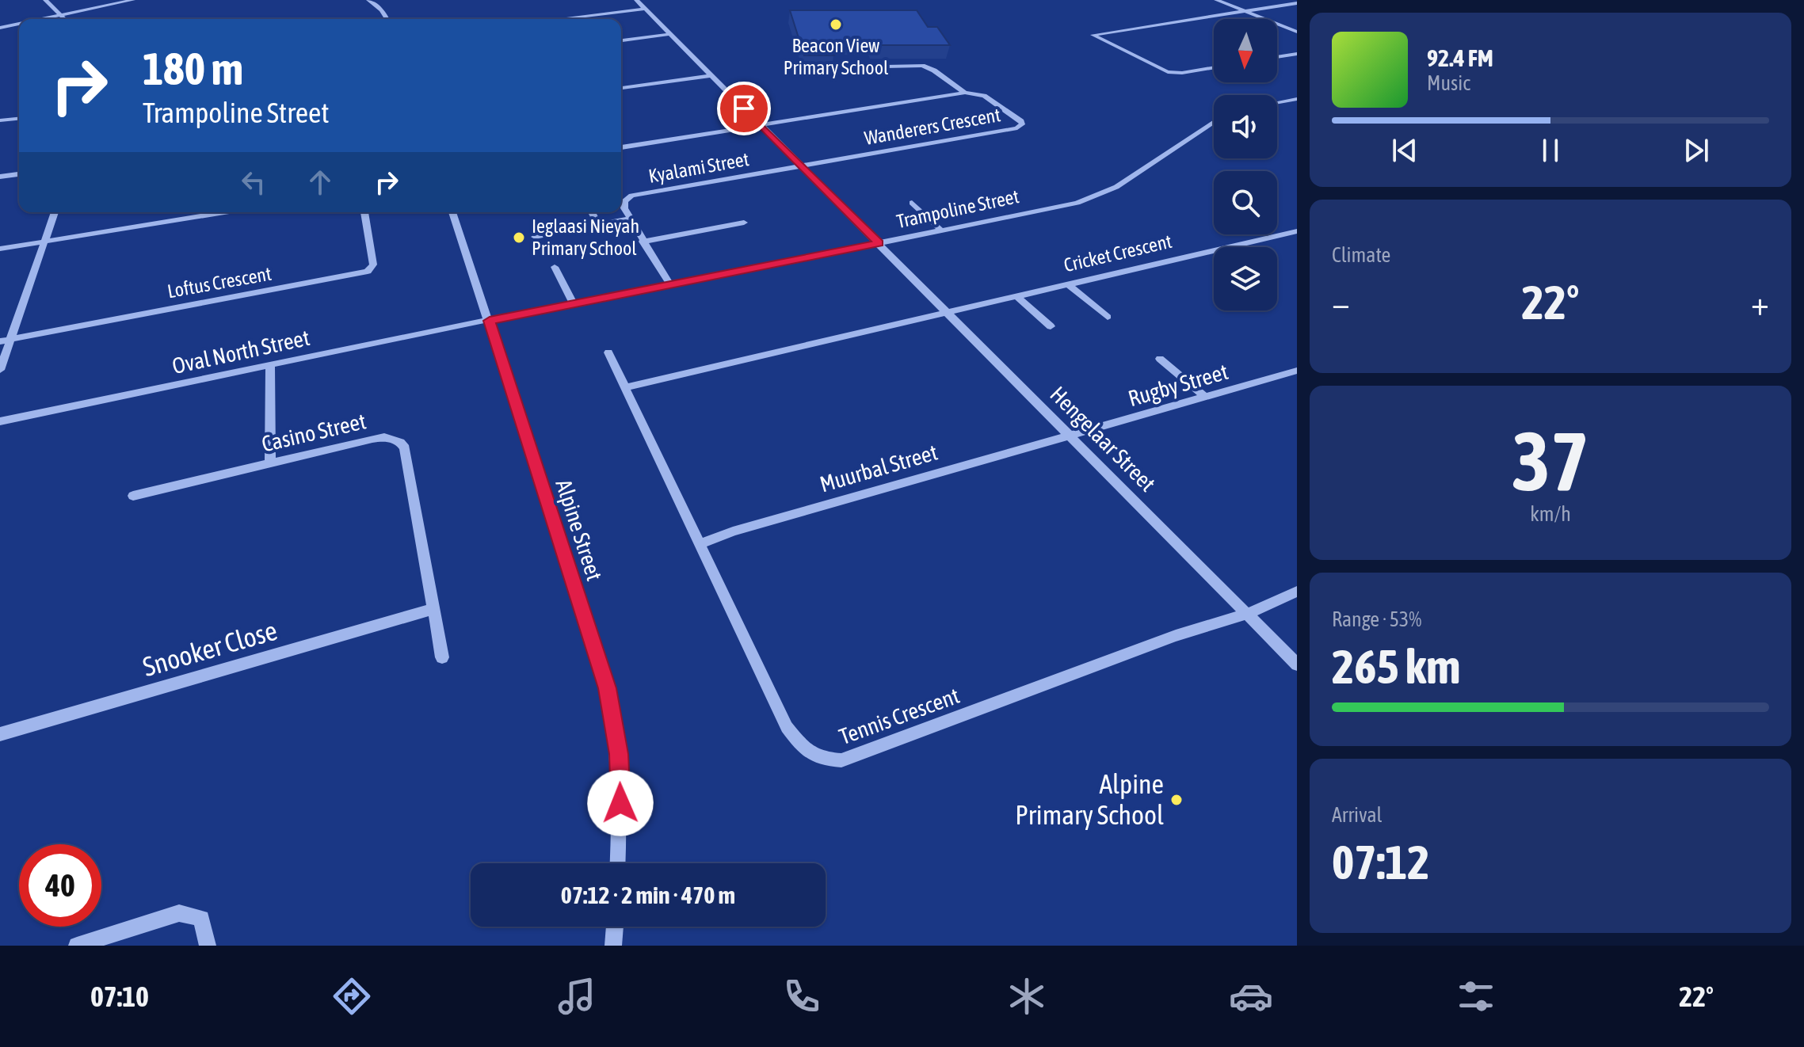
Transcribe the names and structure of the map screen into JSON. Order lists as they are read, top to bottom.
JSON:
{
  "streets": {
    "street": [
      "Wanderers Crescent",
      "Kyalami Street",
      "Trampoline Street",
      "Cricket Crescent",
      "Loftus Crescent",
      "Oval North Street",
      "Rugby Street",
      "Casino Street",
      "Hengelaar Street",
      "Muurbal Street",
      "Alpine Street",
      "Snooker Close",
      "Tennis Crescent"
    ]
  },
  "crossings": [
    ["Wanderers Crescent", "Kyalami Street"],
    ["Wanderers Crescent", "Hengelaar Street"],
    ["Kyalami Street", "Hengelaar Street"],
    ["Trampoline Street", "Oval North Street"],
    ["Trampoline Street", "Hengelaar Street"],
    ["Trampoline Street", "Alpine Street"],
    ["Cricket Crescent", "Hengelaar Street"],
    ["Oval North Street", "Alpine Street"],
    ["Rugby Street", "Hengelaar Street"],
    ["Rugby Street", "Muurbal Street"],
    ["Casino Street", "Snooker Close"],
    ["Hengelaar Street", "Muurbal Street"],
    ["Hengelaar Street", "Tennis Crescent"],
    ["Muurbal Street", "Tennis Crescent"]
  ],
  "places": ["Beacon View Primary School", "Ieglaasi Nieyah Primary School", "Alpine Primary School"],
  "north": "bottom",
  "page": {
    "turn": ["180 m", "Trampoline Street"],
    "song": ["92.4 FM", "Music"],
    "tile": [
      "Climate",
      ["37", "km/h"],
      ["Range · 53%", "265 km"],
      ["Arrival", "07:12"]
    ],
    "heat": ["−", "22°", "+"],
    "limit": "40",
    "trip": "07:12 · 2 min · 470 m",
    "tabs": ["07:10", "22°"]
  }
}
